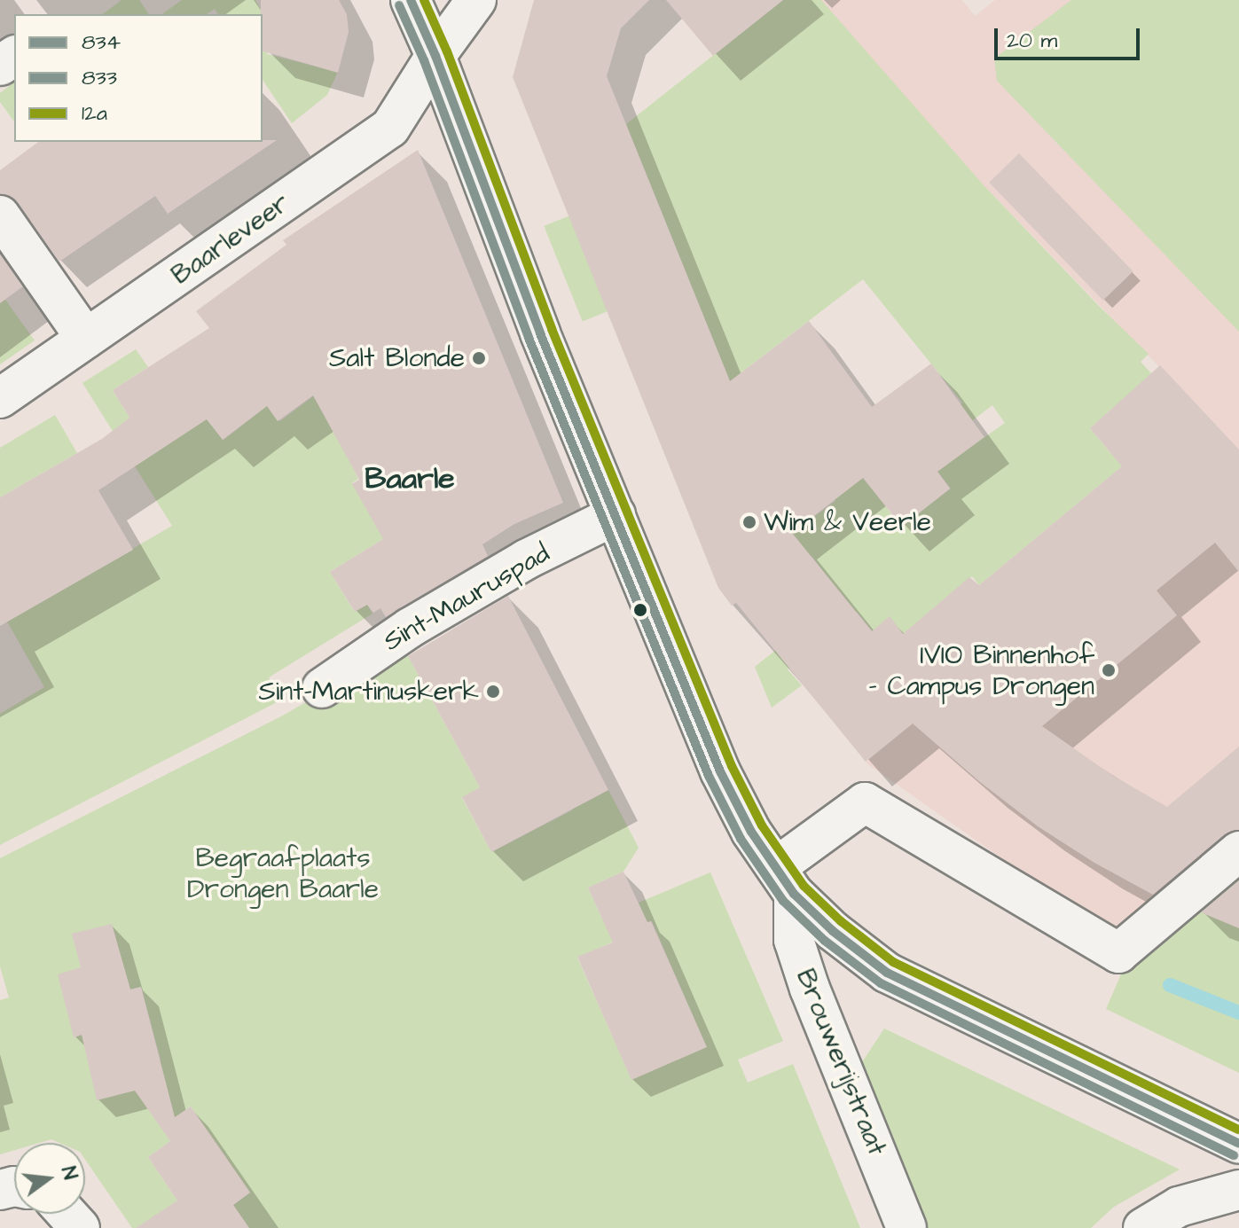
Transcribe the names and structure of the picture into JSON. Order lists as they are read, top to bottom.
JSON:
{
  "streets": {
    "main road": ["Baarleveer", "Sint-Mauruspad", "Brouwerijstraat"]
  },
  "districts": ["Baarle"],
  "parks": ["Begraafplaats Drongen Baarle"],
  "places": [
    "Salt Blonde",
    "Wim & Veerle",
    "IVIO Binnenhof - Campus Drongen",
    "Sint-Martinuskerk"
  ],
  "lines": ["transit line 834", "transit line 12a", "transit line 833"],
  "legend": ["834", "833", "12a"],
  "scale_bar": "20 m",
  "north": "right"
}
